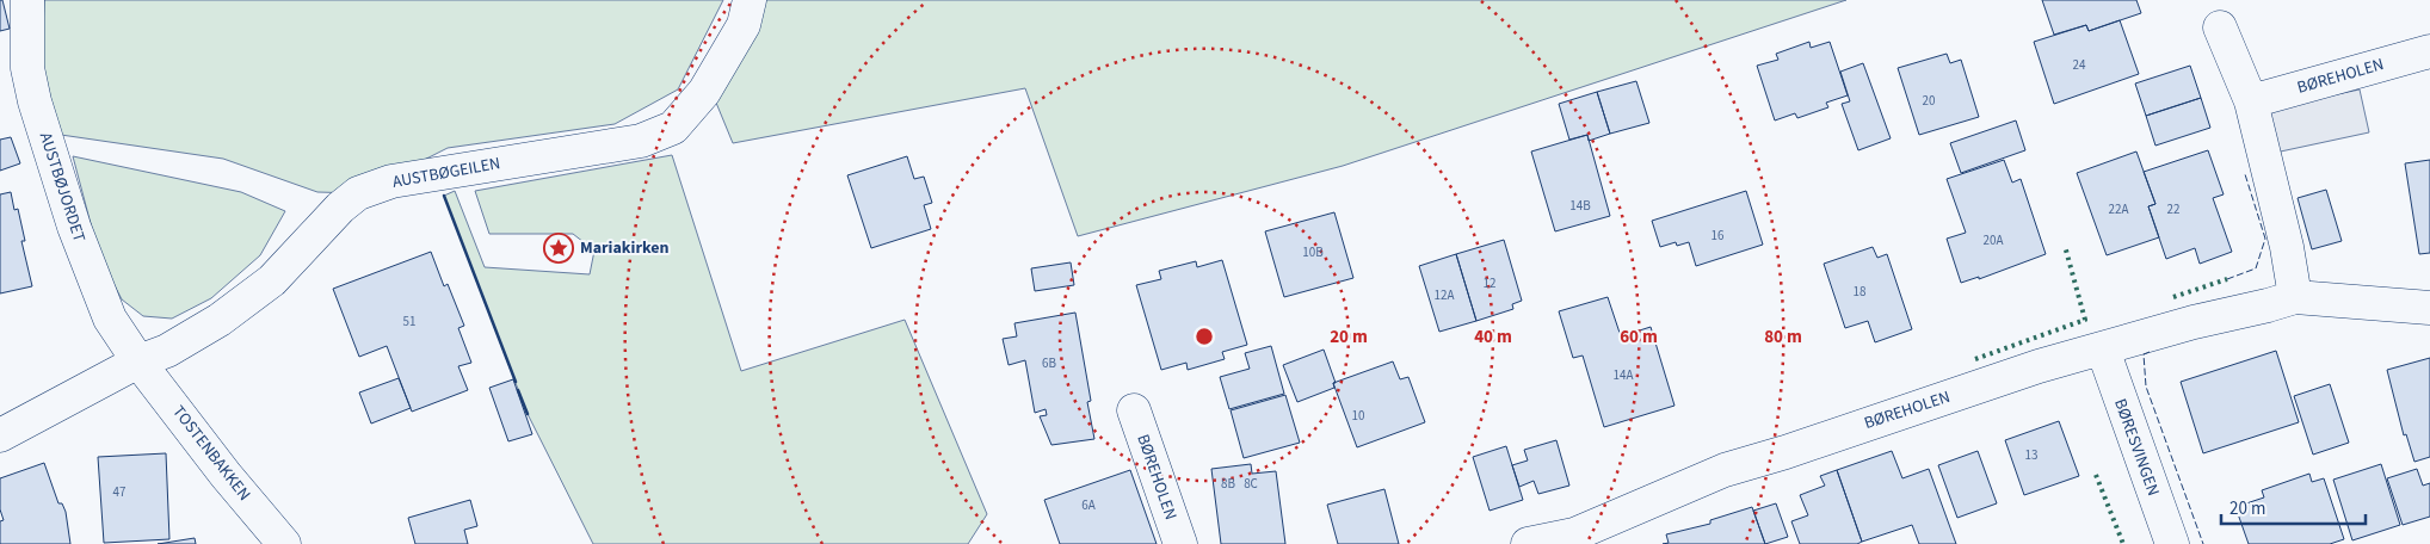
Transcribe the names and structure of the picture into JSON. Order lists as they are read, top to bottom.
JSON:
{
  "streets": {
    "street": [
      "BØREHOLEN",
      "AUSTBØGEILEN",
      "AUSTBØJORDET",
      "BØRESVINGEN",
      "TOSTENBAKKEN"
    ]
  },
  "crossings": [
    ["BØREHOLEN", "BØRESVINGEN"],
    ["AUSTBØGEILEN", "AUSTBØJORDET"],
    ["AUSTBØGEILEN", "TOSTENBAKKEN"],
    ["AUSTBØJORDET", "TOSTENBAKKEN"]
  ],
  "places": {
    "place": ["Mariakirken"]
  },
  "house_numbers": [
    "24",
    "20",
    "14B",
    "22A",
    "22",
    "16",
    "20A",
    "10B",
    "12",
    "18",
    "12A",
    "51",
    "6B",
    "14A",
    "10",
    "13",
    "8B",
    "8C",
    "47",
    "6A"
  ],
  "scale_bar": "20 m",
  "rings": [
    "20 m",
    "40 m",
    "60 m",
    "80 m"
  ]
}
